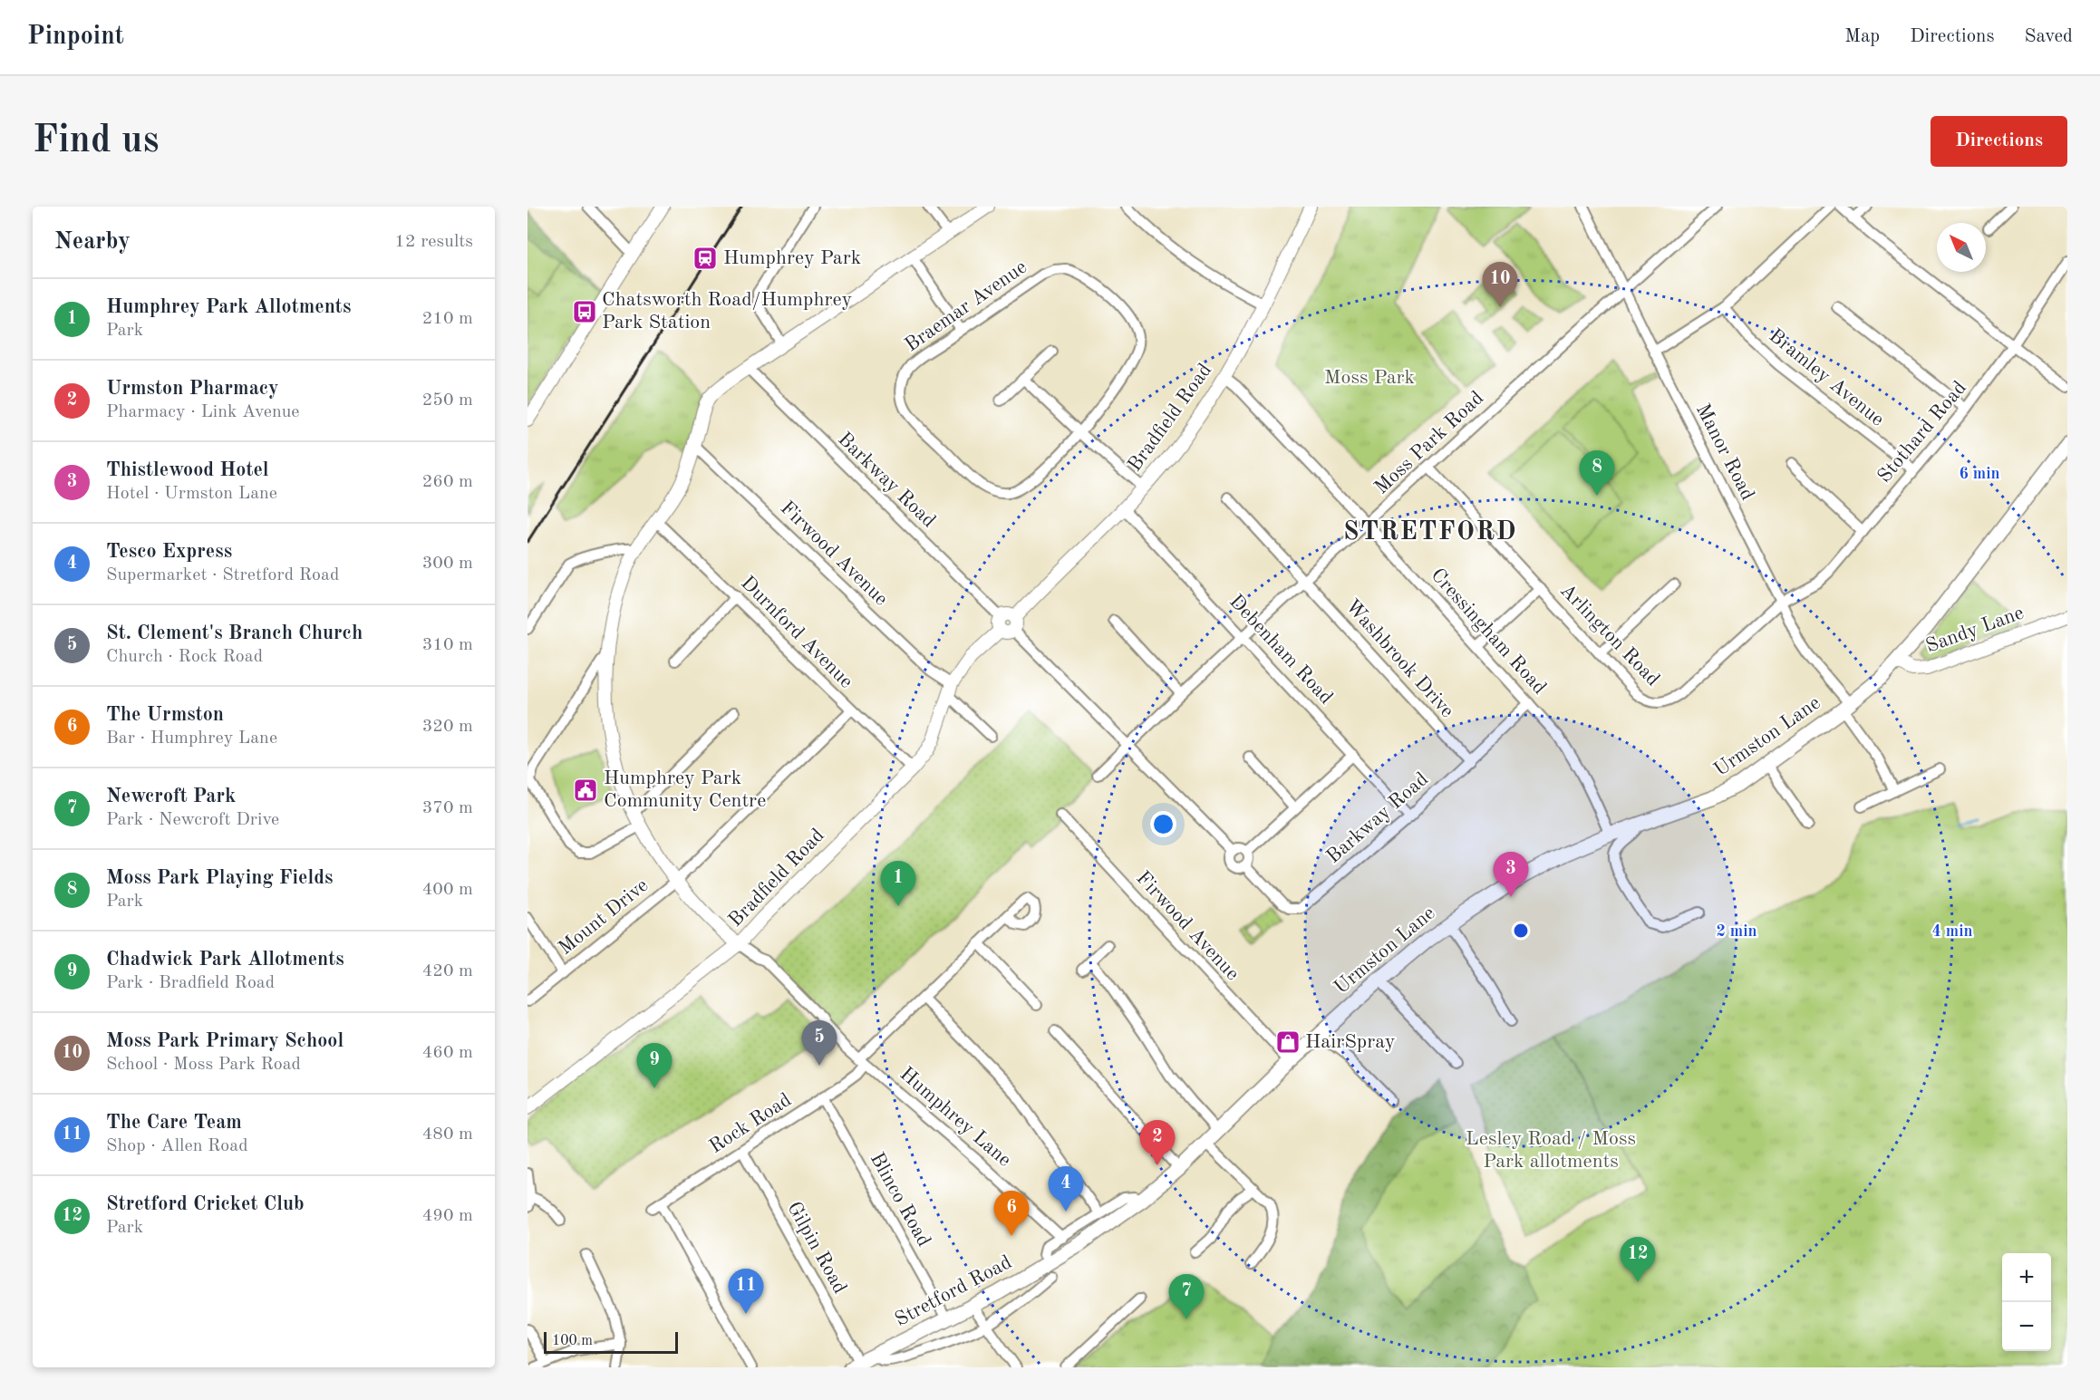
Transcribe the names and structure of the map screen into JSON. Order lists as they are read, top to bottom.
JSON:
{
  "streets": {
    "main road": ["Urmston Lane", "Stretford Road"],
    "street": [
      "Braemar Avenue",
      "Bramley Avenue",
      "Bradfield Road",
      "Stothard Road",
      "Moss Park Road",
      "Manor Road",
      "Barkway Road",
      "Firwood Avenue",
      "Sandy Lane",
      "Cressingham Road",
      "Durnford Avenue",
      "Arlington Road",
      "Debenham Road",
      "Washbrook Drive",
      "Mount Drive",
      "Humphrey Lane",
      "Rock Road",
      "Blinco Road",
      "Gilpin Road"
    ]
  },
  "crossings": [
    ["Bramley Avenue", "Stothard Road"],
    ["Bradfield Road", "Barkway Road"],
    ["Bradfield Road", "Firwood Avenue"],
    ["Bradfield Road", "Cressingham Road"],
    ["Bradfield Road", "Durnford Avenue"],
    ["Bradfield Road", "Debenham Road"],
    ["Bradfield Road", "Humphrey Lane"],
    ["Stothard Road", "Manor Road"],
    ["Stothard Road", "Arlington Road"],
    ["Moss Park Road", "Manor Road"],
    ["Moss Park Road", "Barkway Road"],
    ["Moss Park Road", "Cressingham Road"],
    ["Moss Park Road", "Arlington Road"],
    ["Moss Park Road", "Debenham Road"],
    ["Moss Park Road", "Washbrook Drive"],
    ["Manor Road", "Arlington Road"],
    ["Manor Road", "Urmston Lane"],
    ["Barkway Road", "Cressingham Road"],
    ["Barkway Road", "Debenham Road"],
    ["Barkway Road", "Washbrook Drive"],
    ["Barkway Road", "Humphrey Lane"],
    ["Firwood Avenue", "Humphrey Lane"],
    ["Firwood Avenue", "Stretford Road"],
    ["Sandy Lane", "Urmston Lane"],
    ["Cressingham Road", "Urmston Lane"],
    ["Durnford Avenue", "Mount Drive"],
    ["Durnford Avenue", "Humphrey Lane"],
    ["Urmston Lane", "Stretford Road"],
    ["Mount Drive", "Humphrey Lane"],
    ["Humphrey Lane", "Rock Road"],
    ["Rock Road", "Blinco Road"],
    ["Rock Road", "Gilpin Road"],
    ["Blinco Road", "Stretford Road"],
    ["Gilpin Road", "Stretford Road"]
  ],
  "districts": ["STRETFORD"],
  "parks": ["Moss Park", "Lesley Road / Moss Park allotments"],
  "places": {
    "station": ["Humphrey Park"],
    "bus stop": ["Chatsworth Road/Humphrey Park Station"],
    "public building": ["Humphrey Park Community Centre"],
    "shop": ["HairSpray"]
  },
  "scale_bar": "100 m",
  "north": "top left",
  "page": {
    "header": "Pinpoint",
    "nav": ["Map", "Directions", "Saved"],
    "buttons": "Directions",
    "title": "Find us",
    "heading": ["Nearby", "12 results"],
    "pins": [
      "10",
      "8",
      "3",
      "1",
      "5",
      "9",
      "2",
      "4",
      "6",
      "12",
      "11",
      "7"
    ],
    "list": [
      {
        "mark": "1",
        "name": "Humphrey Park Allotments",
        "note": "Park",
        "value": "210 m"
      },
      {
        "mark": "2",
        "name": "Urmston Pharmacy",
        "note": "Pharmacy · Link Avenue",
        "value": "250 m"
      },
      {
        "mark": "3",
        "name": "Thistlewood Hotel",
        "note": "Hotel · Urmston Lane",
        "value": "260 m"
      },
      {
        "mark": "4",
        "name": "Tesco Express",
        "note": "Supermarket · Stretford Road",
        "value": "300 m"
      },
      {
        "mark": "5",
        "name": "St. Clement's Branch Church",
        "note": "Church · Rock Road",
        "value": "310 m"
      },
      {
        "mark": "6",
        "name": "The Urmston",
        "note": "Bar · Humphrey Lane",
        "value": "320 m"
      },
      {
        "mark": "7",
        "name": "Newcroft Park",
        "note": "Park · Newcroft Drive",
        "value": "370 m"
      },
      {
        "mark": "8",
        "name": "Moss Park Playing Fields",
        "note": "Park",
        "value": "400 m"
      },
      {
        "mark": "9",
        "name": "Chadwick Park Allotments",
        "note": "Park · Bradfield Road",
        "value": "420 m"
      },
      {
        "mark": "10",
        "name": "Moss Park Primary School",
        "note": "School · Moss Park Road",
        "value": "460 m"
      },
      {
        "mark": "11",
        "name": "The Care Team",
        "note": "Shop · Allen Road",
        "value": "480 m"
      },
      {
        "mark": "12",
        "name": "Stretford Cricket Club",
        "note": "Park",
        "value": "490 m"
      }
    ],
    "map_buttons": ["+", "−"],
    "scale": "100 m"
  },
  "rings": ["6 min", "2 min", "4 min"]
}
